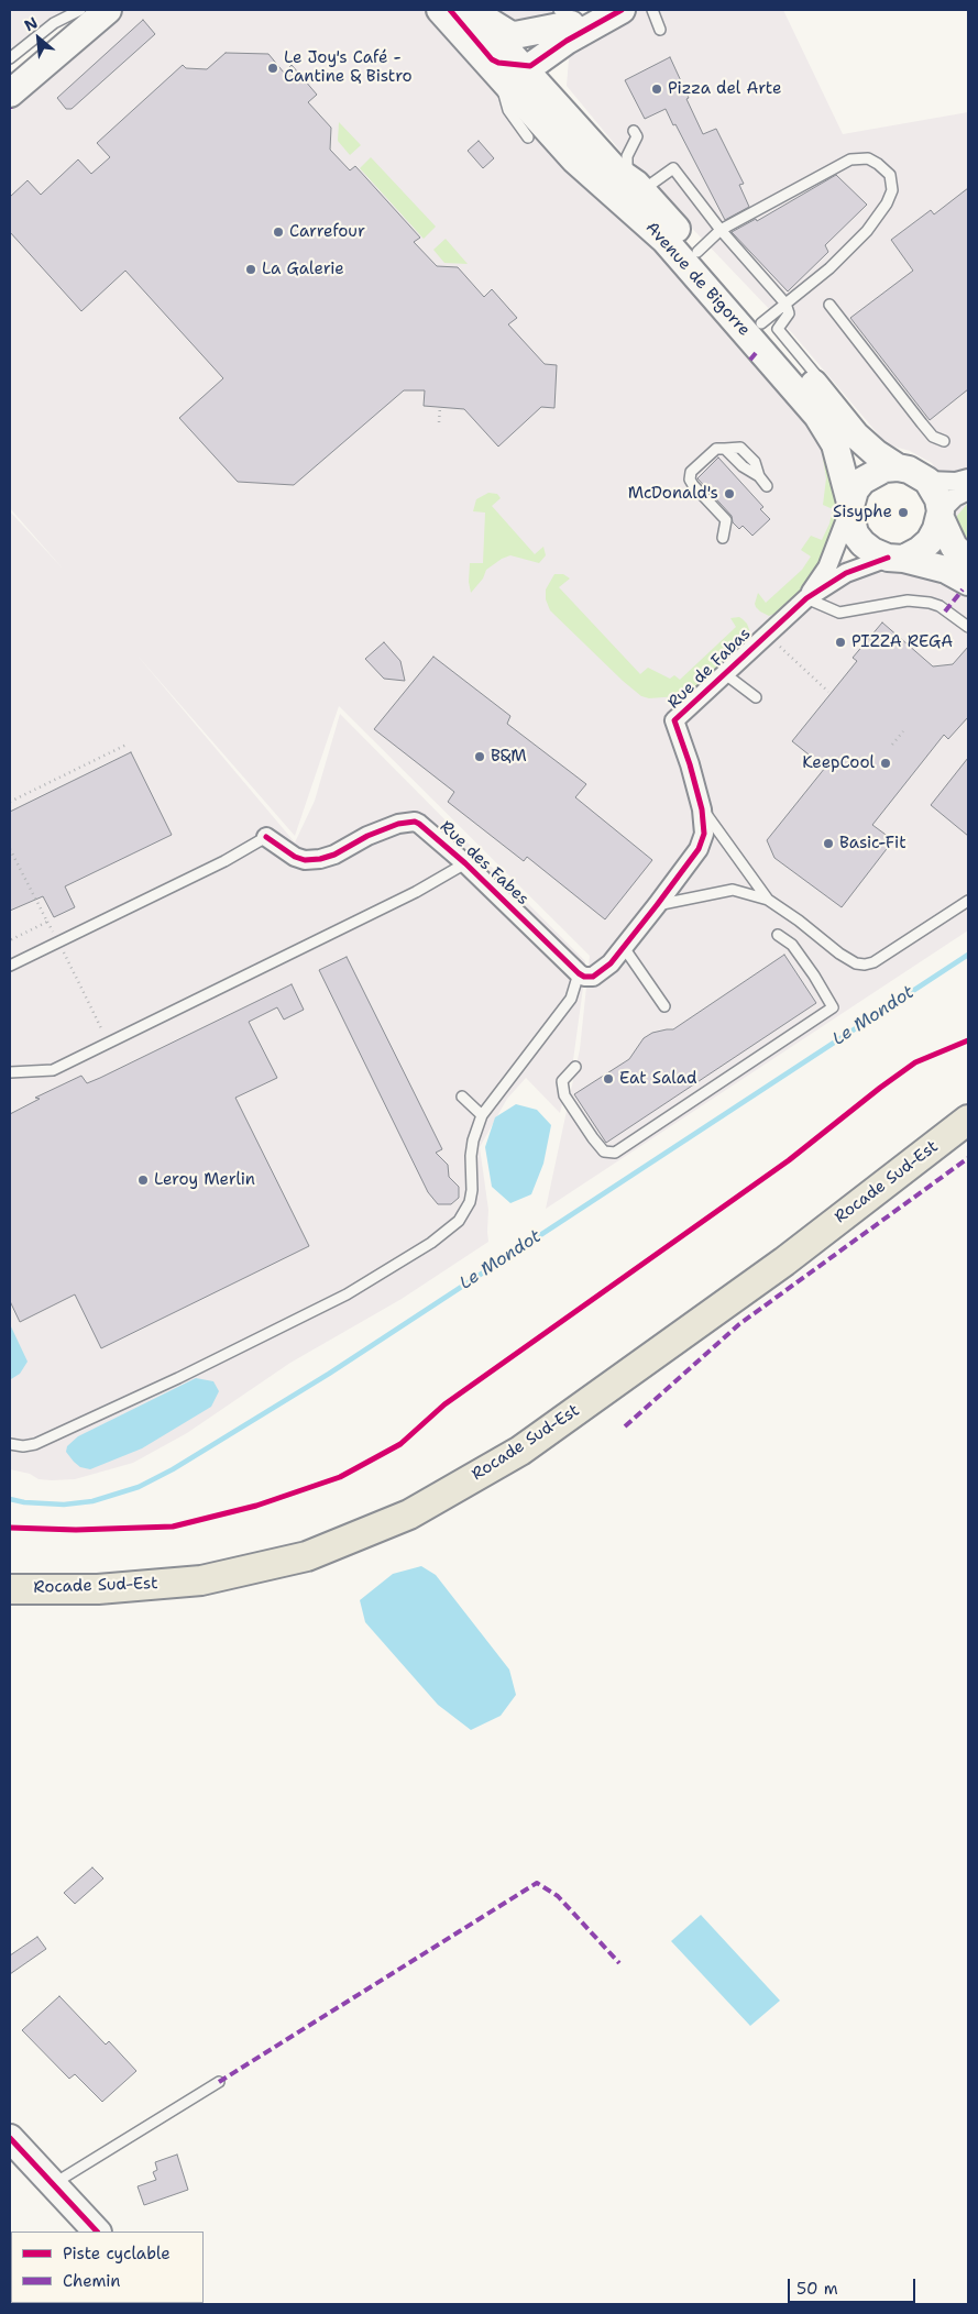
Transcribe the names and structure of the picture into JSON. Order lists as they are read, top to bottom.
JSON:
{
  "streets": {
    "main road": ["Avenue de Bigorre", "Rocade Sud-Est"],
    "street": ["Rue de Fabas", "Rue des Fabes"]
  },
  "crossings": [
    ["Avenue de Bigorre", "Rue de Fabas"],
    ["Rue de Fabas", "Rue des Fabes"]
  ],
  "water": ["Le Mondot"],
  "places": [
    "Le Joy's Café - Cantine & Bistro",
    "Pizza del Arte",
    "Carrefour",
    "La Galerie",
    "McDonald's",
    "Sisyphe",
    "PIZZA REGA",
    "B&M",
    "KeepCool",
    "Basic-Fit",
    "Eat Salad",
    "Leroy Merlin"
  ],
  "legend": ["Piste cyclable", "Chemin"],
  "scale_bar": "50 m",
  "north": "top left"
}
